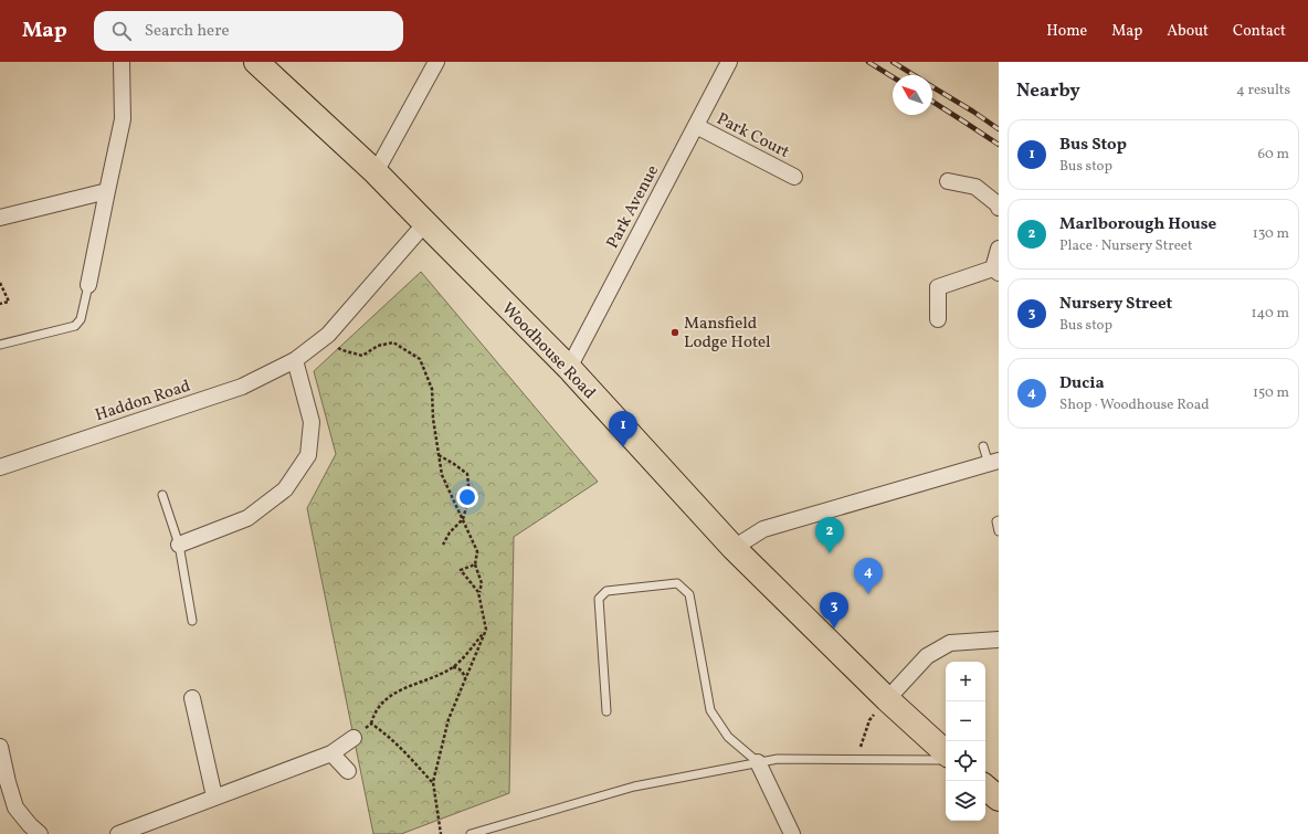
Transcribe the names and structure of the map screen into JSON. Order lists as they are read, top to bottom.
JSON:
{
  "streets": {
    "highway": ["Woodhouse Road"],
    "street": ["Park Court", "Park Avenue", "Haddon Road"]
  },
  "crossings": [
    ["Park Court", "Park Avenue"],
    ["Park Avenue", "Woodhouse Road"],
    ["Woodhouse Road", "Haddon Road"]
  ],
  "places": ["Mansfield Lodge Hotel"],
  "north": "top left",
  "page": {
    "header": "Map",
    "search": "Search here",
    "nav": [
      "Home",
      "Map",
      "About",
      "Contact"
    ],
    "heading": ["Nearby", "4 results"],
    "list": [
      {
        "mark": "1",
        "name": "Bus Stop",
        "note": "Bus stop",
        "value": "60 m"
      },
      {
        "mark": "2",
        "name": "Marlborough House",
        "note": "Place · Nursery Street",
        "value": "130 m"
      },
      {
        "mark": "3",
        "name": "Nursery Street",
        "note": "Bus stop",
        "value": "140 m"
      },
      {
        "mark": "4",
        "name": "Ducia",
        "note": "Shop · Woodhouse Road",
        "value": "150 m"
      }
    ],
    "pins": [
      "1",
      "2",
      "4",
      "3"
    ],
    "map_buttons": ["+", "−"]
  }
}
